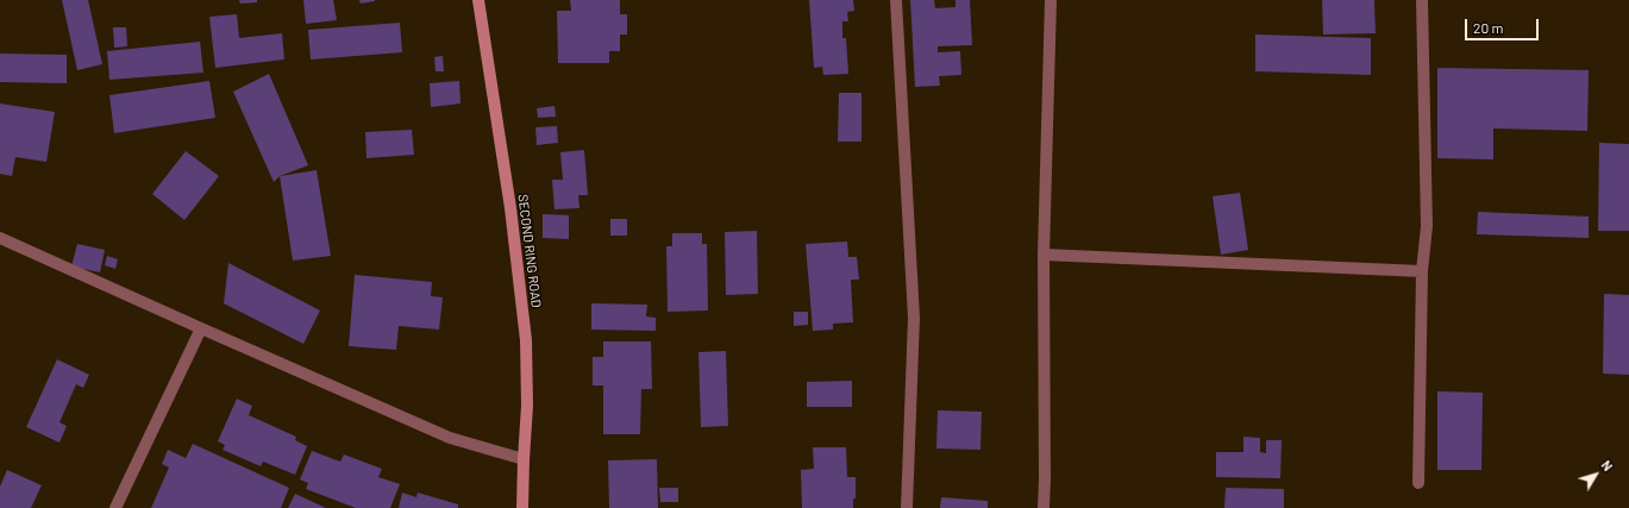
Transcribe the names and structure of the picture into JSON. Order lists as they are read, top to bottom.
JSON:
{
  "streets": {
    "street": ["SECOND RING ROAD"]
  },
  "scale_bar": "20 m",
  "north": "top right"
}
